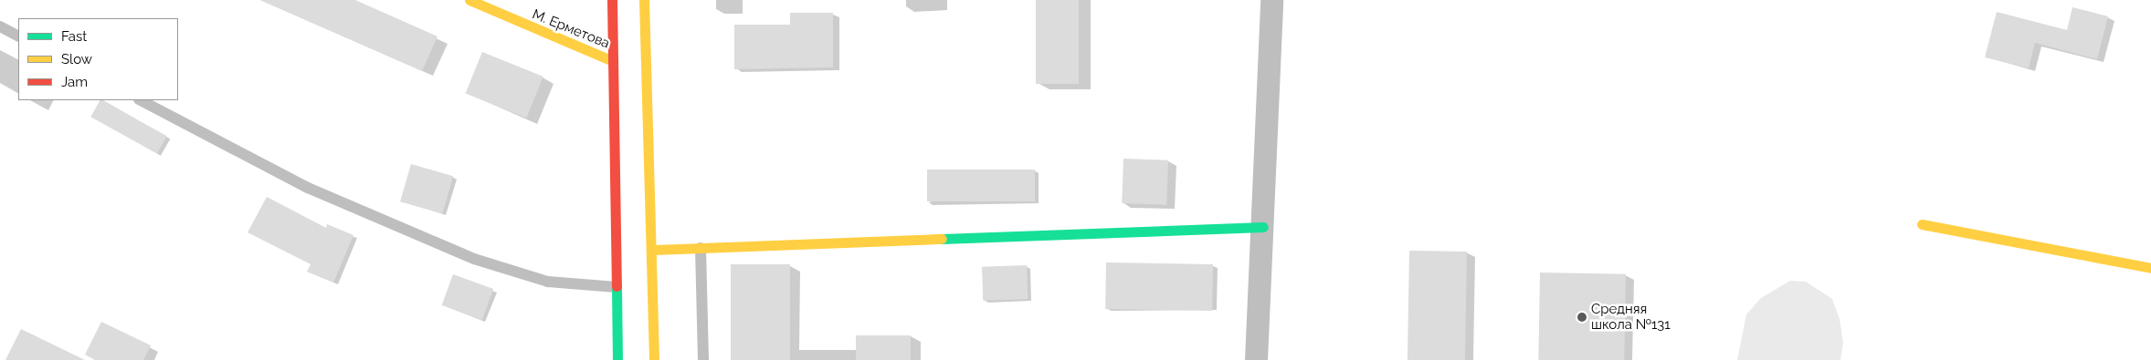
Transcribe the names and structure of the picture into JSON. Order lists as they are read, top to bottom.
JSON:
{
  "streets": {
    "street": ["М. Ерметова"]
  },
  "places": ["Средняя школа №131"],
  "legend": ["Fast", "Slow", "Jam"]
}
